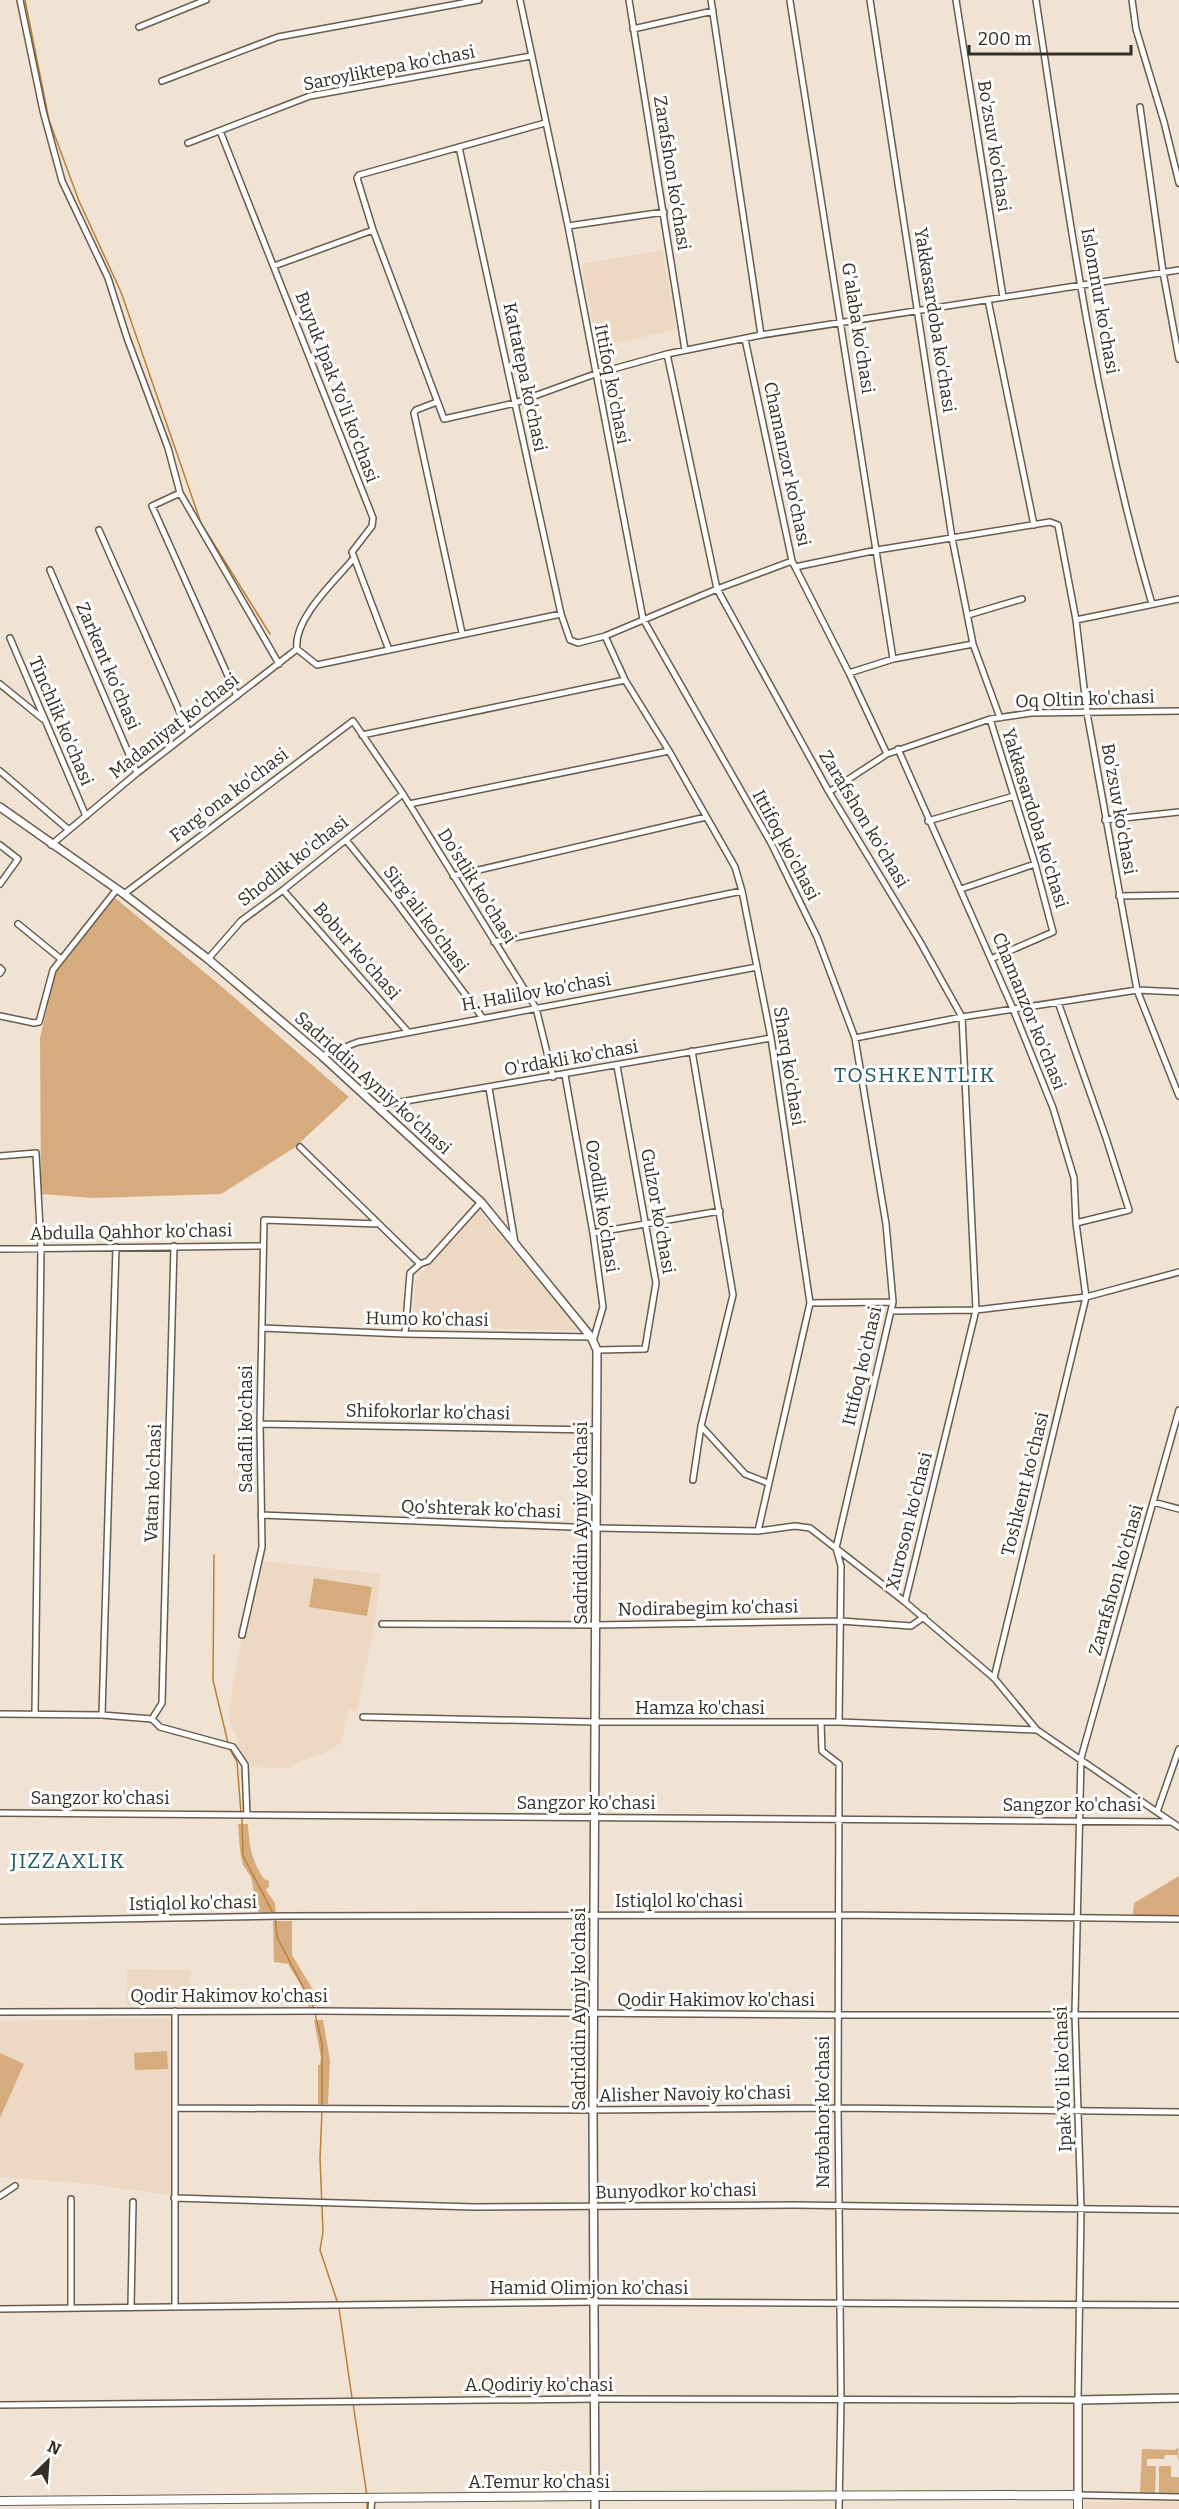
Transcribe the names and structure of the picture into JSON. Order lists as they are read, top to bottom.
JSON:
{
  "streets": {
    "main road": ["A.Temur ko'chasi"],
    "street": [
      "Saroyliktepa ko'chasi",
      "Bo'zsuv ko'chasi",
      "Zarafshon ko'chasi",
      "Islomnur ko'chasi",
      "Yakkasardoba ko'chasi",
      "G'alaba ko'chasi",
      "Kattatepa ko'chasi",
      "Ittifoq ko'chasi",
      "Buyuk Ipak Yo'li ko'chasi",
      "Chamanzor ko'chasi",
      "Zarkent ko'chasi",
      "Oq Oltin ko'chasi",
      "Tinchlik ko'chasi",
      "Madaniyat ko'chasi",
      "Farg'ona ko'chasi",
      "Shodlik ko'chasi",
      "Do'stlik ko'chasi",
      "Sirg'ali ko'chasi",
      "Bobur ko'chasi",
      "H. Halilov ko'chasi",
      "O'rdakli ko'chasi",
      "Sharq ko'chasi",
      "Sadriddin Ayniy ko'chasi",
      "Ozodlik ko'chasi",
      "Gulzor ko'chasi",
      "Abdulla Qahhor ko'chasi",
      "Humo ko'chasi",
      "Shifokorlar ko'chasi",
      "Sadafli ko'chasi",
      "Vatan ko'chasi",
      "Toshkent ko'chasi",
      "Qo'shterak ko'chasi",
      "Xuroson ko'chasi",
      "Nodirabegim ko'chasi",
      "Hamza ko'chasi",
      "Sangzor ko'chasi",
      "Istiqlol ko'chasi",
      "Qodir Hakimov ko'chasi",
      "Ipak Yo'li ko'chasi",
      "Alisher Navoiy ko'chasi",
      "Navbahor ko'chasi",
      "Bunyodkor ko'chasi",
      "Hamid Olimjon ko'chasi",
      "A.Qodiriy ko'chasi"
    ]
  },
  "crossings": [
    ["Saroyliktepa ko'chasi", "Ittifoq ko'chasi"],
    ["Saroyliktepa ko'chasi", "Buyuk Ipak Yo'li ko'chasi"],
    ["Bo'zsuv ko'chasi", "Oq Oltin ko'chasi"],
    ["Zarafshon ko'chasi", "Oq Oltin ko'chasi"],
    ["Zarafshon ko'chasi", "Xuroson ko'chasi"],
    ["Zarafshon ko'chasi", "Ipak Yo'li ko'chasi"],
    ["Yakkasardoba ko'chasi", "Chamanzor ko'chasi"],
    ["Yakkasardoba ko'chasi", "Oq Oltin ko'chasi"],
    ["Kattatepa ko'chasi", "Sharq ko'chasi"],
    ["Ittifoq ko'chasi", "Qo'shterak ko'chasi"],
    ["Ittifoq ko'chasi", "Nodirabegim ko'chasi"],
    ["Ittifoq ko'chasi", "Hamza ko'chasi"],
    ["Chamanzor ko'chasi", "Oq Oltin ko'chasi"],
    ["Chamanzor ko'chasi", "Toshkent ko'chasi"],
    ["Zarkent ko'chasi", "Madaniyat ko'chasi"],
    ["Tinchlik ko'chasi", "Madaniyat ko'chasi"],
    ["Madaniyat ko'chasi", "Sadriddin Ayniy ko'chasi"],
    ["Farg'ona ko'chasi", "Do'stlik ko'chasi"],
    ["Farg'ona ko'chasi", "Sadriddin Ayniy ko'chasi"],
    ["Shodlik ko'chasi", "Do'stlik ko'chasi"],
    ["Shodlik ko'chasi", "Sirg'ali ko'chasi"],
    ["Shodlik ko'chasi", "Bobur ko'chasi"],
    ["Shodlik ko'chasi", "Sadriddin Ayniy ko'chasi"],
    ["Do'stlik ko'chasi", "H. Halilov ko'chasi"],
    ["Do'stlik ko'chasi", "O'rdakli ko'chasi"],
    ["Sirg'ali ko'chasi", "H. Halilov ko'chasi"],
    ["Bobur ko'chasi", "H. Halilov ko'chasi"],
    ["H. Halilov ko'chasi", "Sharq ko'chasi"],
    ["H. Halilov ko'chasi", "Sadriddin Ayniy ko'chasi"],
    ["O'rdakli ko'chasi", "Sharq ko'chasi"],
    ["O'rdakli ko'chasi", "Sadriddin Ayniy ko'chasi"],
    ["O'rdakli ko'chasi", "Ozodlik ko'chasi"],
    ["O'rdakli ko'chasi", "Gulzor ko'chasi"],
    ["Sharq ko'chasi", "Qo'shterak ko'chasi"],
    ["Sadriddin Ayniy ko'chasi", "Ozodlik ko'chasi"],
    ["Sadriddin Ayniy ko'chasi", "Gulzor ko'chasi"],
    ["Sadriddin Ayniy ko'chasi", "Humo ko'chasi"],
    ["Sadriddin Ayniy ko'chasi", "Shifokorlar ko'chasi"],
    ["Sadriddin Ayniy ko'chasi", "Qo'shterak ko'chasi"],
    ["Sadriddin Ayniy ko'chasi", "Nodirabegim ko'chasi"],
    ["Sadriddin Ayniy ko'chasi", "Hamza ko'chasi"],
    ["Sadriddin Ayniy ko'chasi", "Sangzor ko'chasi"],
    ["Sadriddin Ayniy ko'chasi", "Istiqlol ko'chasi"],
    ["Sadriddin Ayniy ko'chasi", "Qodir Hakimov ko'chasi"],
    ["Sadriddin Ayniy ko'chasi", "Alisher Navoiy ko'chasi"],
    ["Sadriddin Ayniy ko'chasi", "Bunyodkor ko'chasi"],
    ["Sadriddin Ayniy ko'chasi", "Hamid Olimjon ko'chasi"],
    ["Sadriddin Ayniy ko'chasi", "A.Qodiriy ko'chasi"],
    ["Sadriddin Ayniy ko'chasi", "A.Temur ko'chasi"],
    ["Ozodlik ko'chasi", "Humo ko'chasi"],
    ["Abdulla Qahhor ko'chasi", "Sadafli ko'chasi"],
    ["Abdulla Qahhor ko'chasi", "Vatan ko'chasi"],
    ["Humo ko'chasi", "Sadafli ko'chasi"],
    ["Shifokorlar ko'chasi", "Sadafli ko'chasi"],
    ["Sadafli ko'chasi", "Qo'shterak ko'chasi"],
    ["Toshkent ko'chasi", "Xuroson ko'chasi"],
    ["Qo'shterak ko'chasi", "Xuroson ko'chasi"],
    ["Xuroson ko'chasi", "Nodirabegim ko'chasi"],
    ["Xuroson ko'chasi", "Hamza ko'chasi"],
    ["Xuroson ko'chasi", "Sangzor ko'chasi"],
    ["Xuroson ko'chasi", "Ipak Yo'li ko'chasi"],
    ["Hamza ko'chasi", "Navbahor ko'chasi"],
    ["Sangzor ko'chasi", "Ipak Yo'li ko'chasi"],
    ["Sangzor ko'chasi", "Navbahor ko'chasi"],
    ["Istiqlol ko'chasi", "Ipak Yo'li ko'chasi"],
    ["Istiqlol ko'chasi", "Navbahor ko'chasi"],
    ["Qodir Hakimov ko'chasi", "Ipak Yo'li ko'chasi"],
    ["Qodir Hakimov ko'chasi", "Navbahor ko'chasi"],
    ["Ipak Yo'li ko'chasi", "Alisher Navoiy ko'chasi"],
    ["Ipak Yo'li ko'chasi", "Bunyodkor ko'chasi"],
    ["Ipak Yo'li ko'chasi", "Hamid Olimjon ko'chasi"],
    ["Ipak Yo'li ko'chasi", "A.Qodiriy ko'chasi"],
    ["Alisher Navoiy ko'chasi", "Navbahor ko'chasi"],
    ["Navbahor ko'chasi", "Bunyodkor ko'chasi"],
    ["Navbahor ko'chasi", "Hamid Olimjon ko'chasi"],
    ["Navbahor ko'chasi", "A.Qodiriy ko'chasi"],
    ["Navbahor ko'chasi", "A.Temur ko'chasi"]
  ],
  "districts": ["TOSHKENTLIK", "JIZZAXLIK"],
  "scale_bar": "200 m",
  "north": "top right"
}
